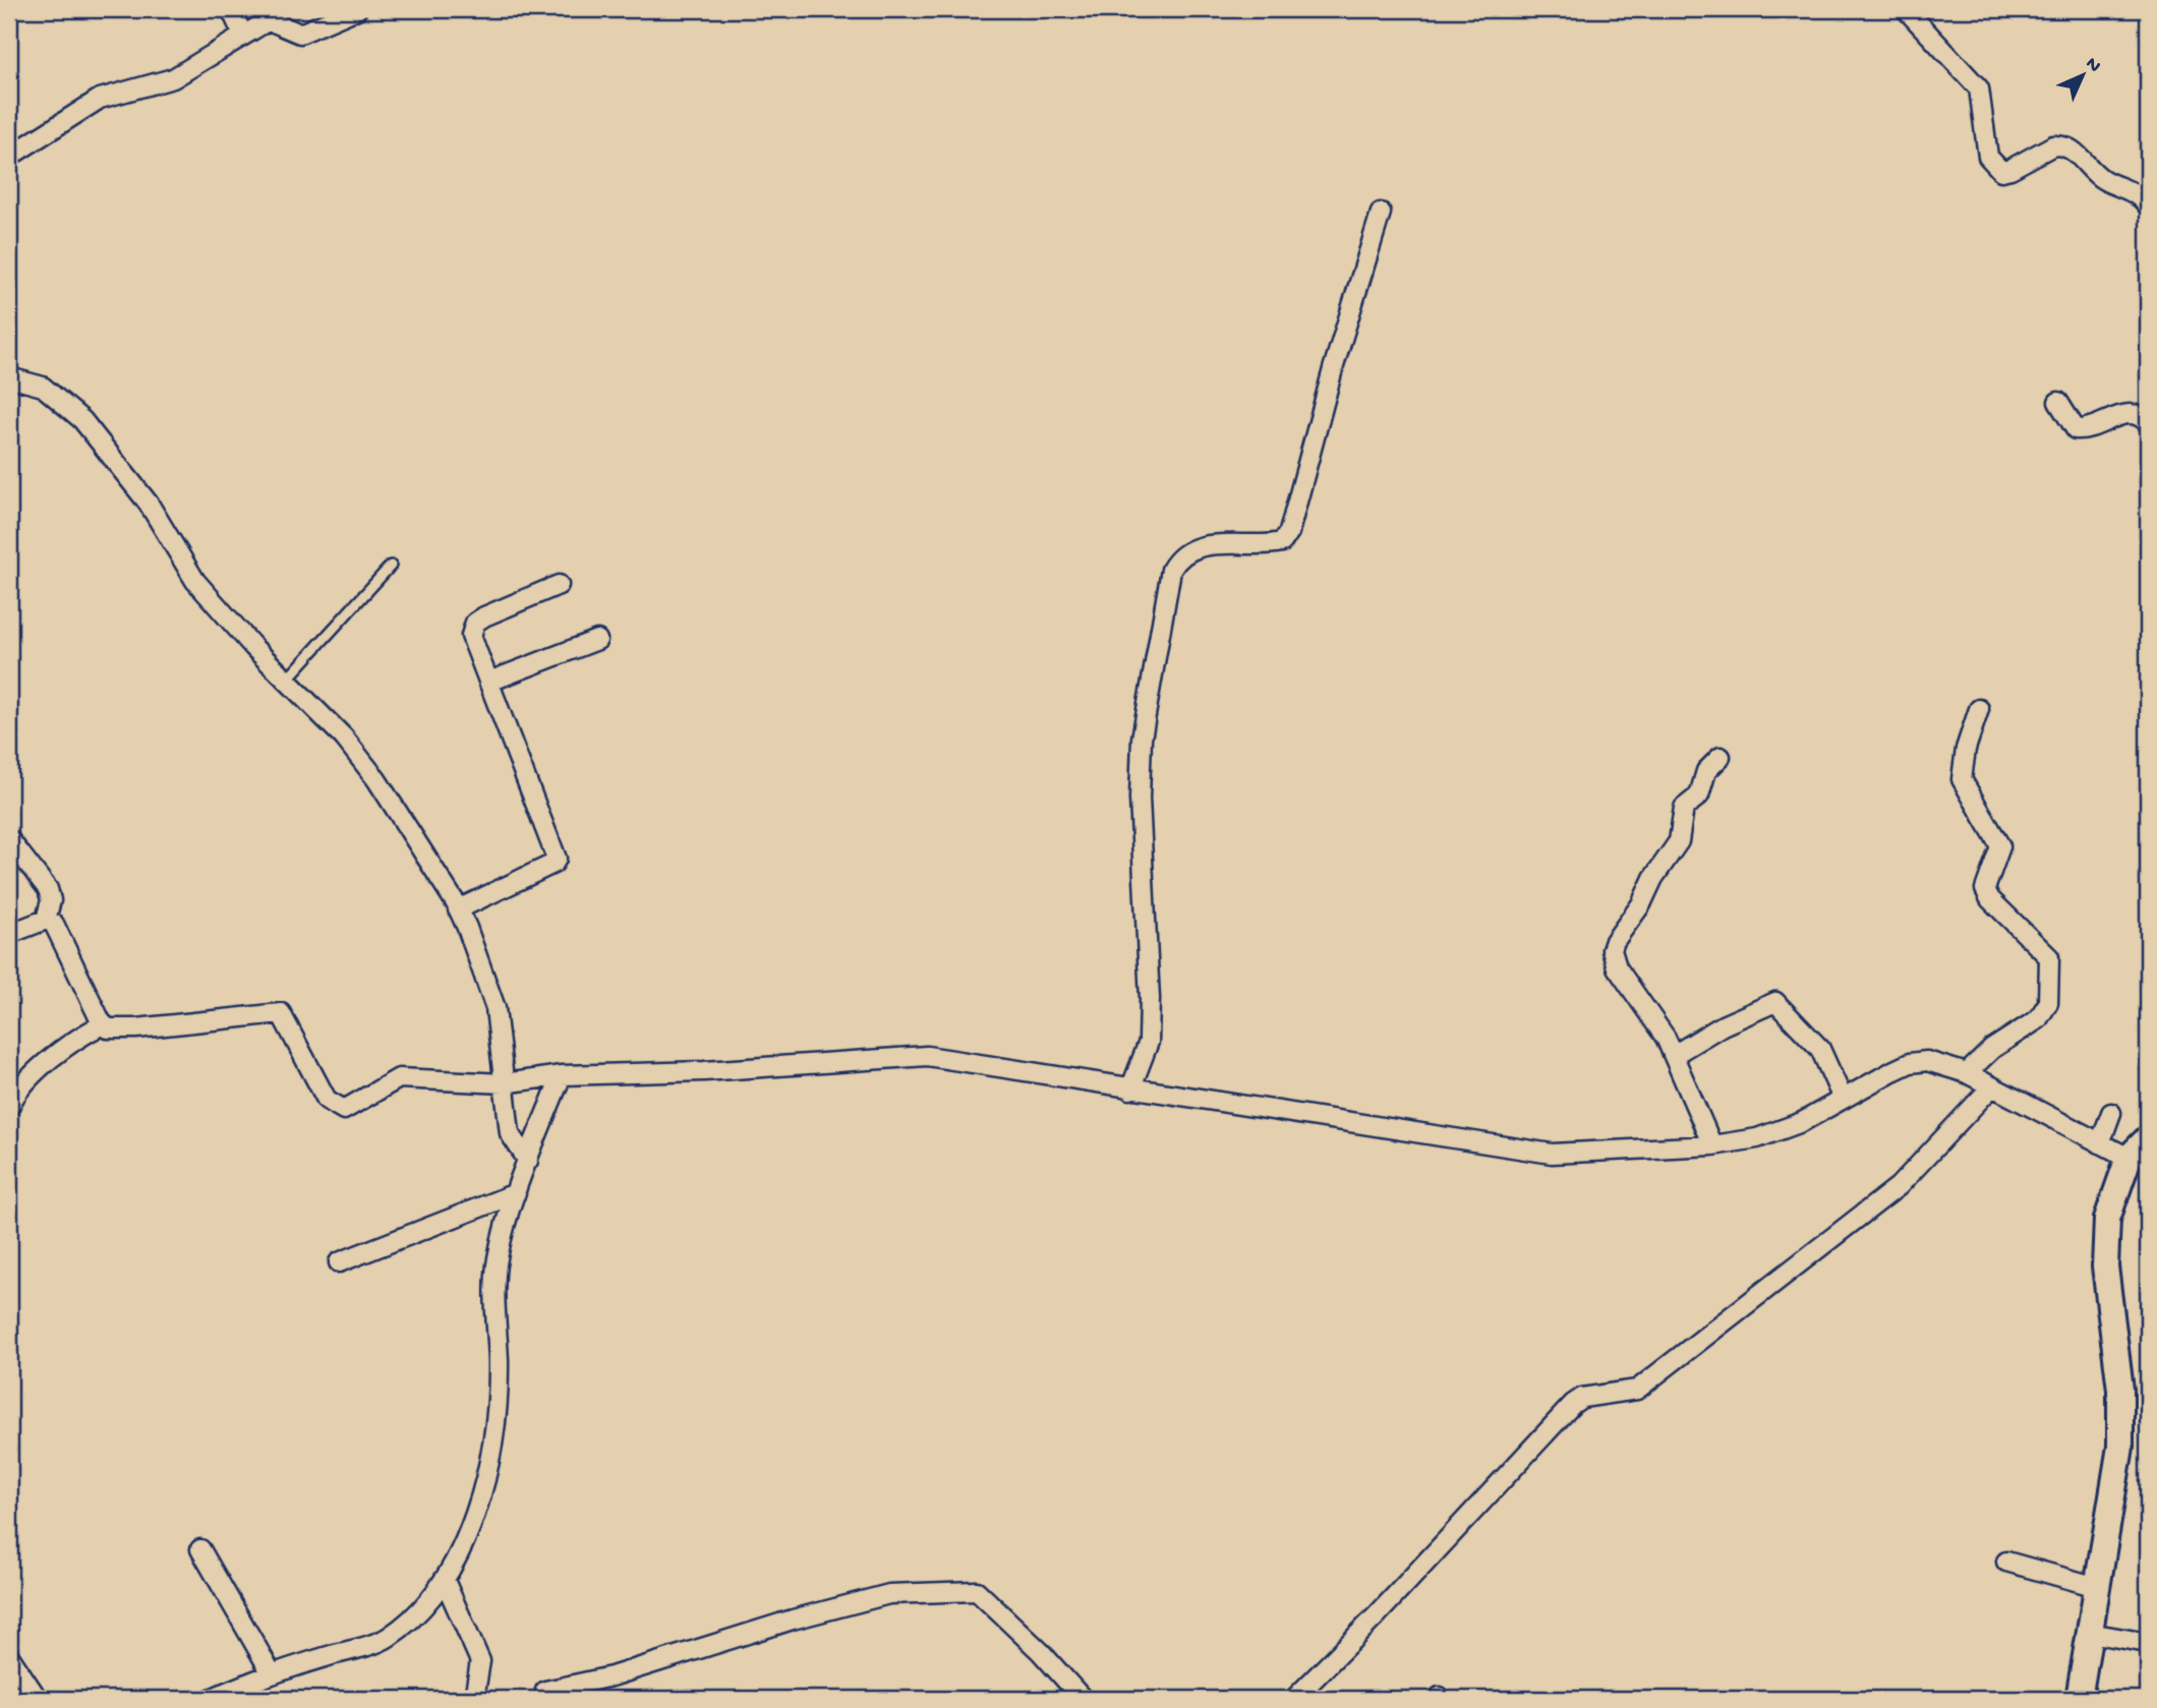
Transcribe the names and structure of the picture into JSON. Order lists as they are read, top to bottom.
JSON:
{
  "north": "top right"
}
